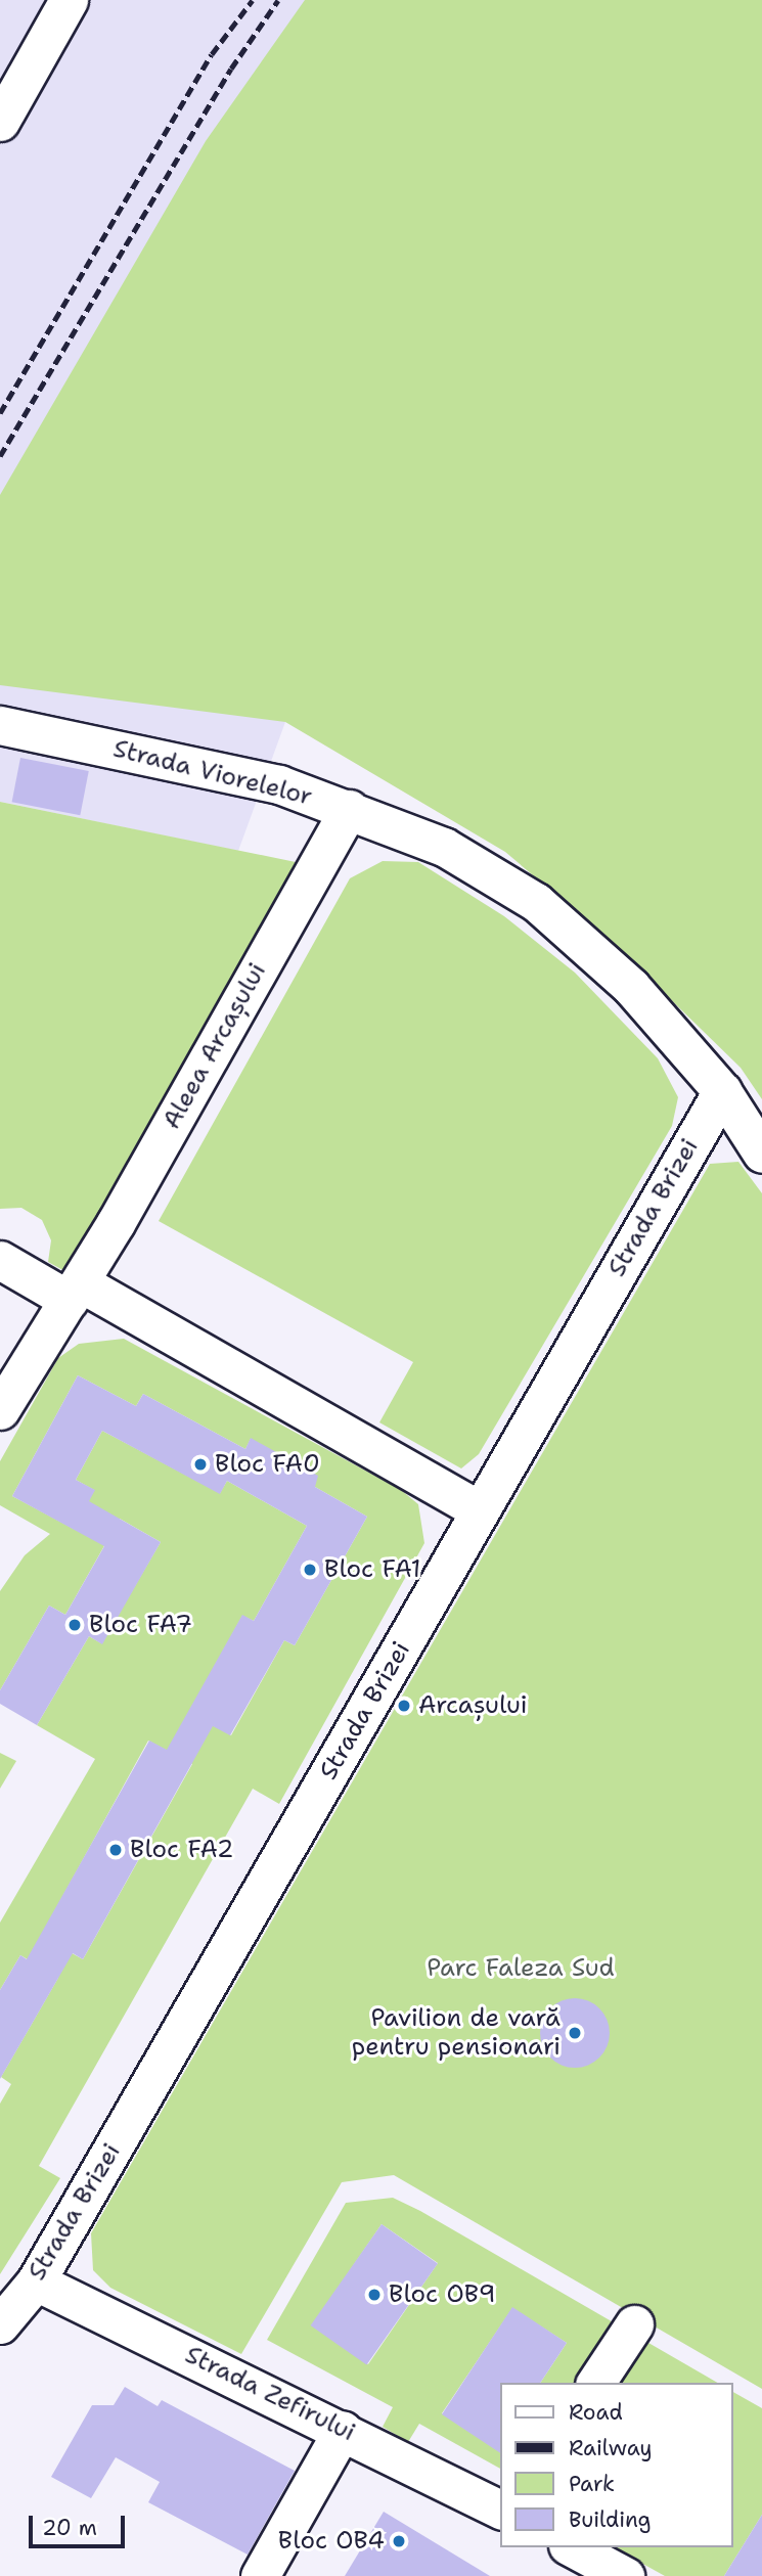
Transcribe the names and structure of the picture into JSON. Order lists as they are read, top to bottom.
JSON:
{
  "streets": {
    "street": [
      "Strada Viorelelor",
      "Aleea Arcașului",
      "Strada Brizei",
      "Strada Zefirului"
    ]
  },
  "crossings": [
    ["Strada Viorelelor", "Aleea Arcașului"],
    ["Strada Viorelelor", "Strada Brizei"],
    ["Strada Brizei", "Strada Zefirului"]
  ],
  "parks": ["Parc Faleza Sud"],
  "places": [
    "Bloc FA0",
    "Bloc FA1",
    "Bloc FA7",
    "Arcașului",
    "Bloc FA2",
    "Pavilion de vară pentru pensionari",
    "Bloc OB9",
    "Bloc OB4"
  ],
  "legend": [
    "Road",
    "Railway",
    "Park",
    "Building"
  ],
  "scale_bar": "20 m"
}
